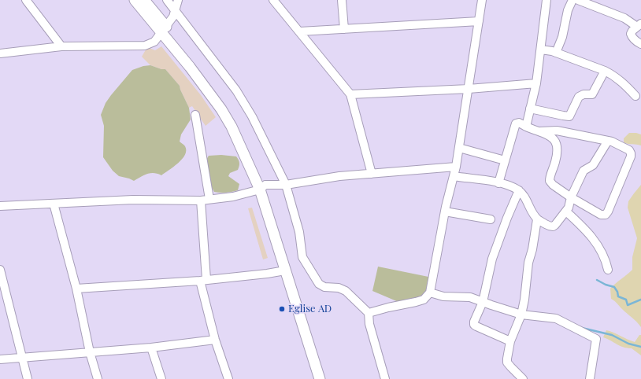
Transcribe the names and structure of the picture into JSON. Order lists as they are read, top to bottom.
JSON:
{
  "places": ["Eglise AD"]
}
